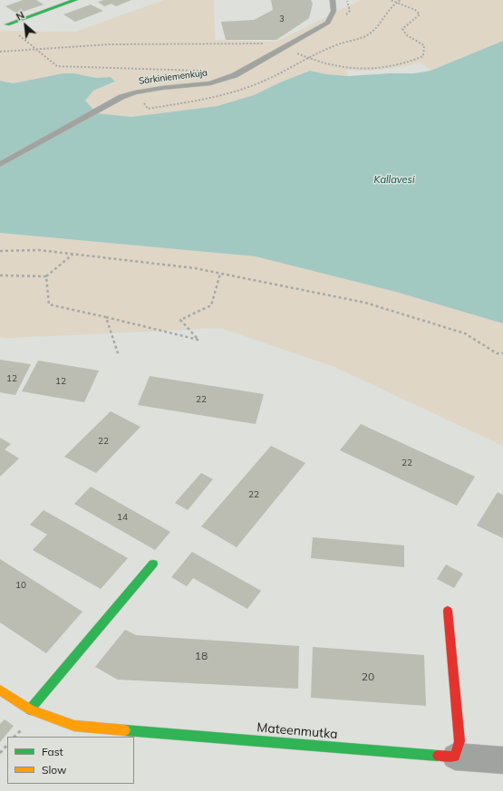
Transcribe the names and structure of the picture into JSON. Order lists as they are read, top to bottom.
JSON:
{
  "streets": {
    "street": ["Mateenmutka"],
    "lane": ["Särkiniemenkuja"]
  },
  "water": ["Kallavesi"],
  "house_numbers": [
    "3",
    "12",
    "12",
    "22",
    "22",
    "22",
    "22",
    "14",
    "10",
    "18",
    "20"
  ],
  "legend": ["Fast", "Slow"],
  "north": "top left"
}
